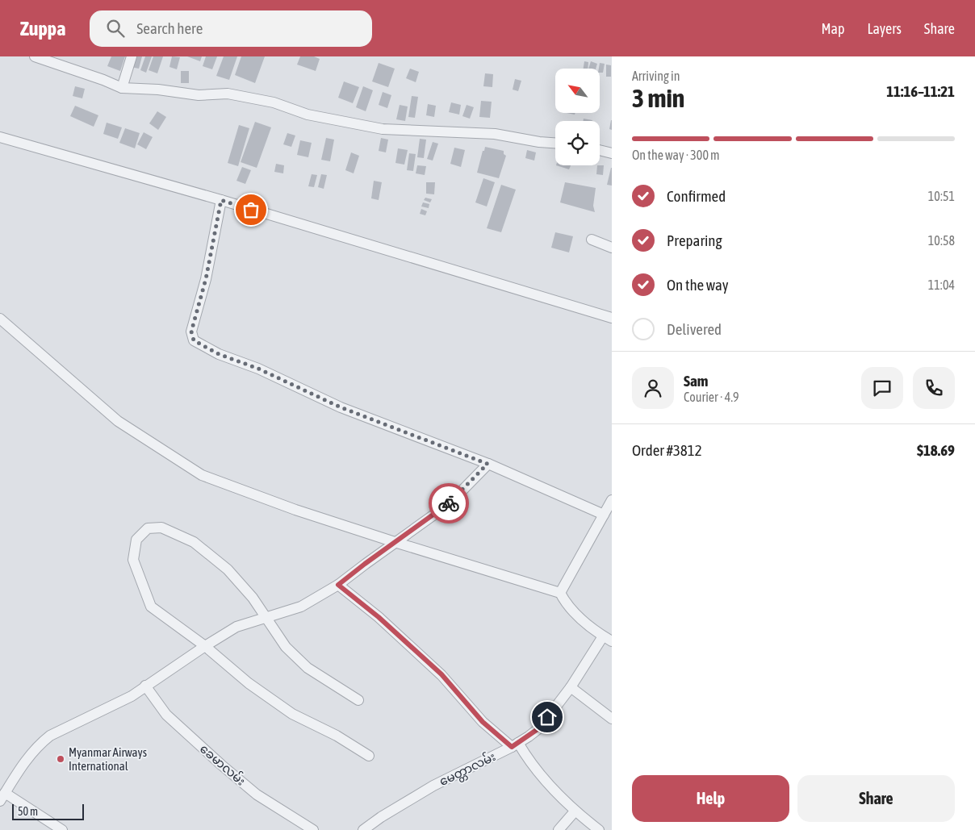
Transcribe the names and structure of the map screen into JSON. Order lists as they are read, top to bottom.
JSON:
{
  "streets": {
    "street": ["ခေမာလမ်း", "မေတ္တာလမ်း"]
  },
  "places": ["Myanmar Airways International"],
  "scale_bar": "50 m",
  "north": "top left",
  "page": {
    "header": "Zuppa",
    "search": "Search here",
    "nav": ["Map", "Layers", "Share"],
    "heading": ["3 min", "Arriving in", "11:16–11:21"],
    "panel": [
      "Sam",
      "Courier · 4.9",
      "Order #3812",
      "$18.69"
    ],
    "bar": "On the way · 300 m",
    "list": [
      ["Confirmed", "10:51"],
      ["Preparing", "10:58"],
      ["On the way", "11:04"],
      "Delivered"
    ],
    "buttons": ["Help", "Share"],
    "scale": "50 m"
  }
}
